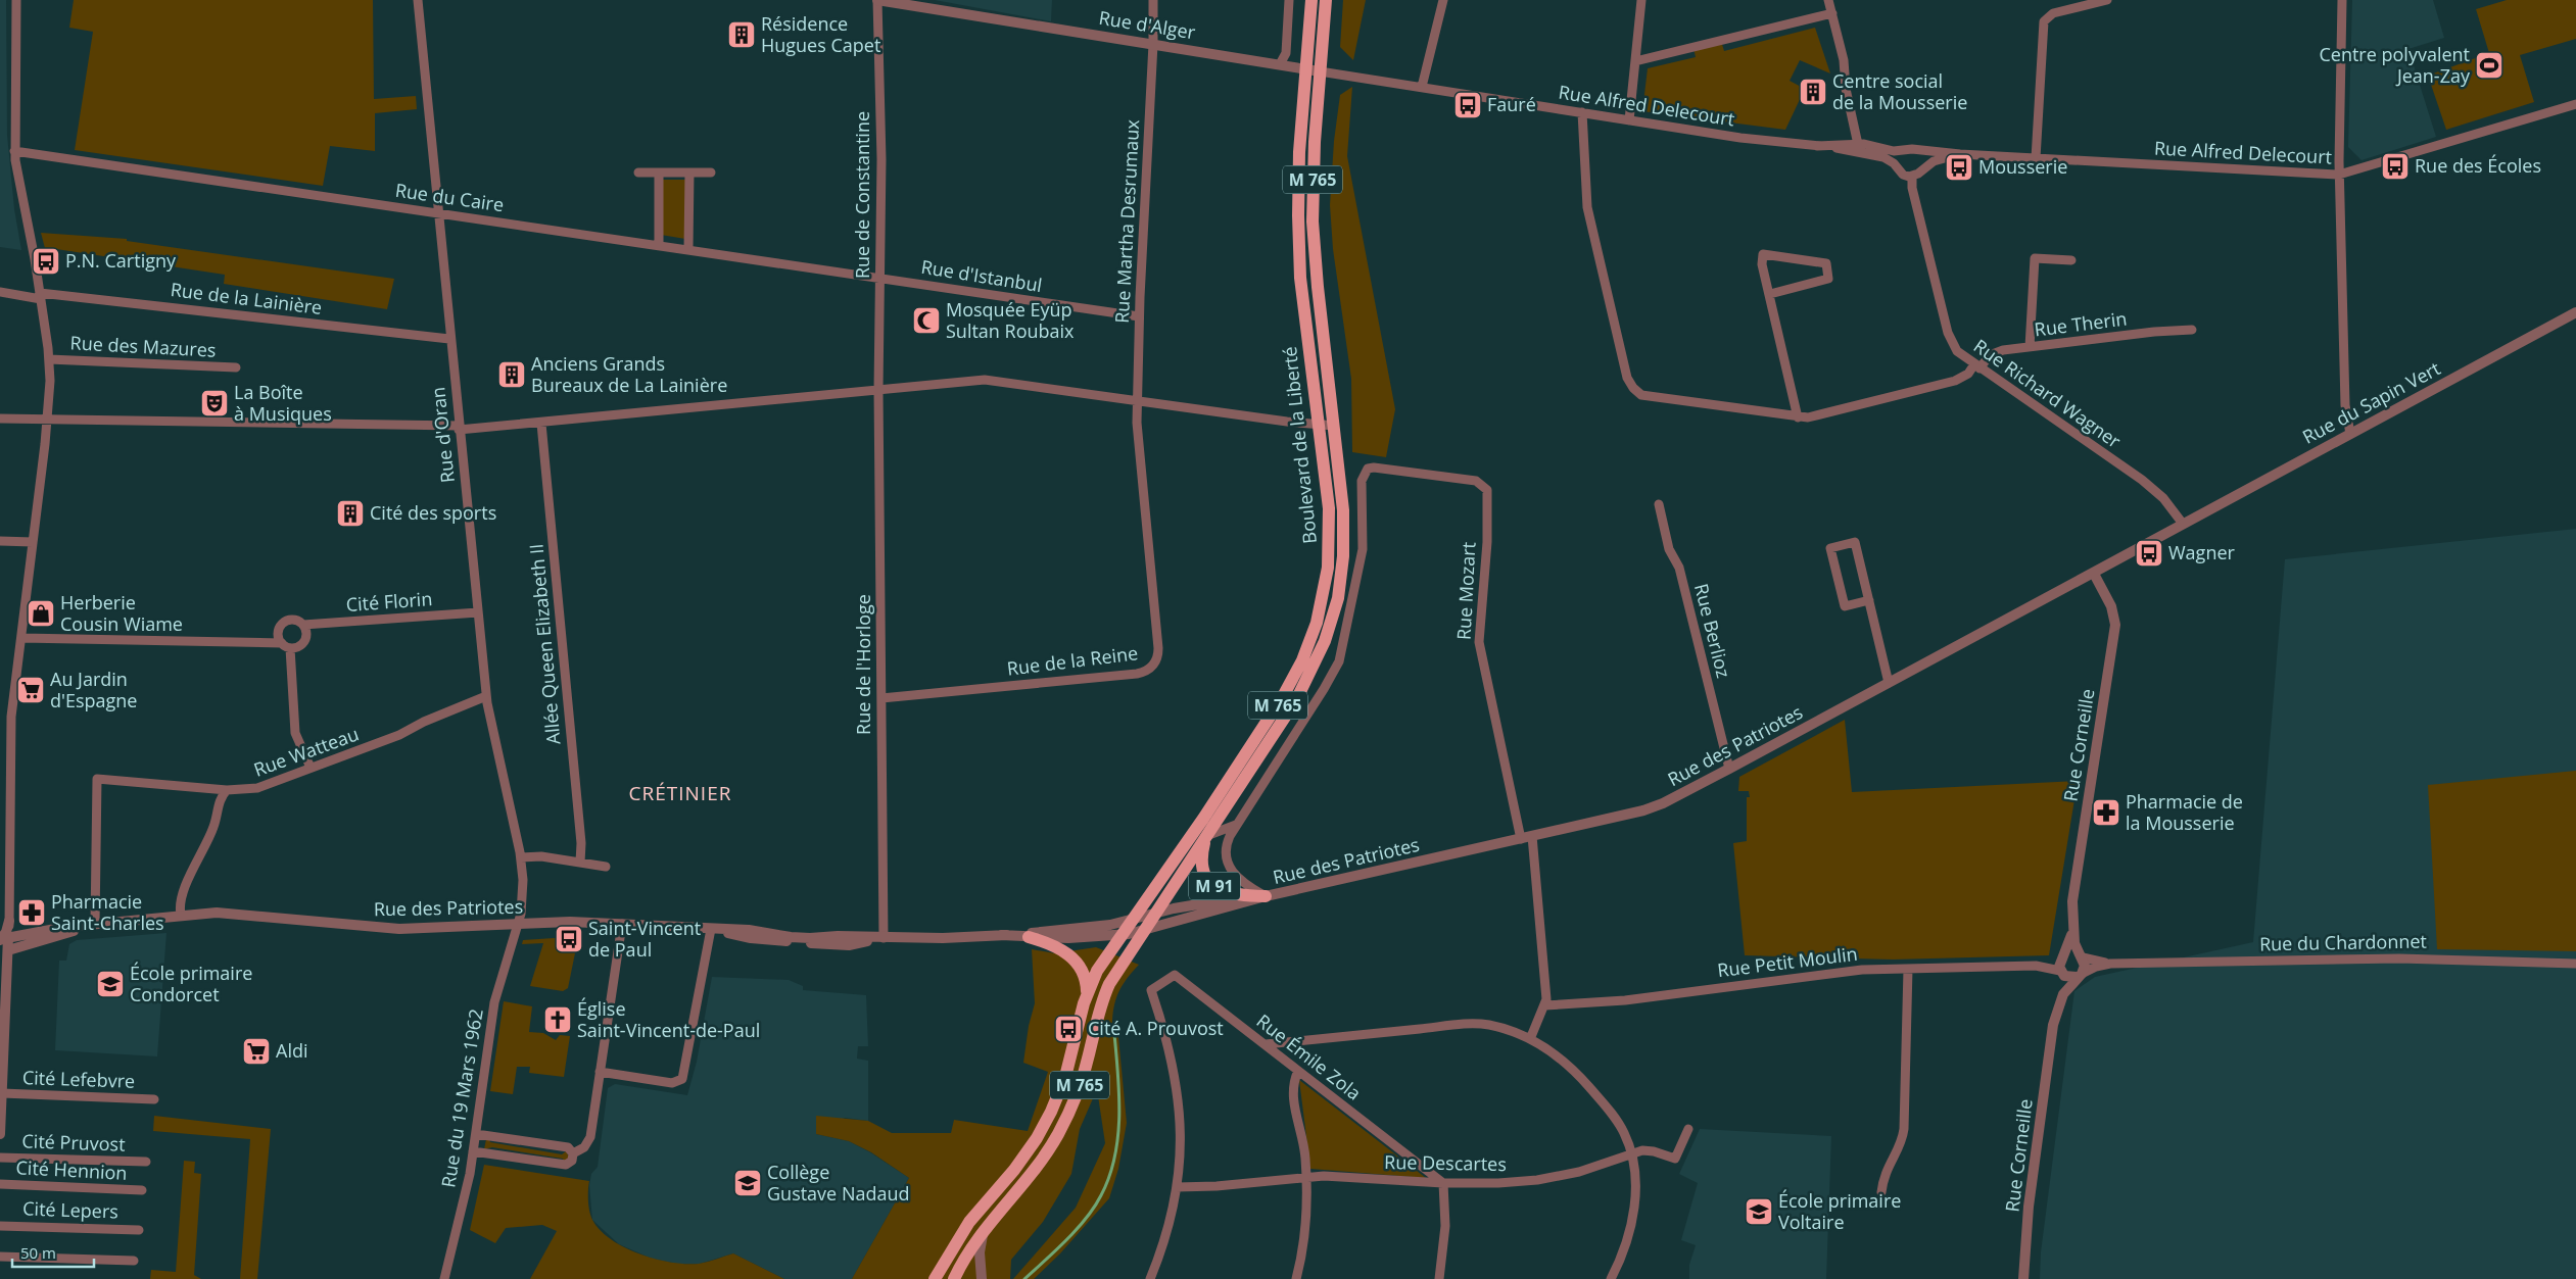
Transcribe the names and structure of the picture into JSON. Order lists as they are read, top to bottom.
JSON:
{
  "streets": {
    "main road": ["M 765", "Boulevard de la Liberté", "M 91"],
    "street": [
      "Rue d'Alger",
      "Rue Alfred Delecourt",
      "Rue de Constantine",
      "Rue du Caire",
      "Rue Martha Desrumaux",
      "Rue d'Istanbul",
      "Rue de la Lainière",
      "Rue Therin",
      "Rue des Mazures",
      "Rue Richard Wagner",
      "Rue du Sapin Vert",
      "Rue d'Oran",
      "Rue Mozart",
      "Cité Florin",
      "Rue Berlioz",
      "Allée Queen Elizabeth II",
      "Rue de la Reine",
      "Rue de l'Horloge",
      "Rue Corneille",
      "Rue des Patriotes",
      "Rue Watteau",
      "Rue du Chardonnet",
      "Rue Petit Moulin",
      "Rue Émile Zola",
      "Cité Lefebvre",
      "Rue du 19 Mars 1962",
      "Cité Pruvost",
      "Rue Descartes",
      "Cité Hennion",
      "Cité Lepers"
    ]
  },
  "crossings": [
    ["Rue d'Alger", "Rue Alfred Delecourt"],
    ["Rue d'Alger", "M 765"],
    ["Rue d'Alger", "Rue de Constantine"],
    ["Rue d'Alger", "Rue Martha Desrumaux"],
    ["Rue d'Alger", "Boulevard de la Liberté"],
    ["Rue Alfred Delecourt", "M 765"],
    ["Rue Alfred Delecourt", "Rue Therin"],
    ["Rue Alfred Delecourt", "Rue Richard Wagner"],
    ["Rue Alfred Delecourt", "Boulevard de la Liberté"],
    ["M 765", "Boulevard de la Liberté"],
    ["M 765", "Rue des Patriotes"],
    ["M 765", "M 91"],
    ["Rue de Constantine", "Rue du Caire"],
    ["Rue de Constantine", "Rue d'Istanbul"],
    ["Rue de Constantine", "Rue de l'Horloge"],
    ["Rue du Caire", "Rue d'Istanbul"],
    ["Rue du Caire", "Rue d'Oran"],
    ["Rue Martha Desrumaux", "Rue d'Istanbul"],
    ["Rue Martha Desrumaux", "Rue de la Reine"],
    ["Rue de la Lainière", "Rue d'Oran"],
    ["Rue Therin", "Rue Richard Wagner"],
    ["Rue Richard Wagner", "Rue du Sapin Vert"],
    ["Rue Richard Wagner", "Rue des Patriotes"],
    ["Rue du Sapin Vert", "Rue des Patriotes"],
    ["Rue d'Oran", "Cité Florin"],
    ["Rue d'Oran", "Rue des Patriotes"],
    ["Rue d'Oran", "Rue Watteau"],
    ["Rue d'Oran", "Rue du 19 Mars 1962"],
    ["Boulevard de la Liberté", "Rue des Patriotes"],
    ["Boulevard de la Liberté", "M 91"],
    ["Rue Mozart", "Rue des Patriotes"],
    ["Rue Berlioz", "Rue des Patriotes"],
    ["Rue de la Reine", "Rue de l'Horloge"],
    ["Rue de l'Horloge", "Rue des Patriotes"],
    ["Rue Corneille", "Rue des Patriotes"],
    ["Rue Corneille", "Rue du Chardonnet"],
    ["Rue Corneille", "Rue Petit Moulin"],
    ["Rue des Patriotes", "Rue Watteau"],
    ["Rue des Patriotes", "M 91"],
    ["Rue des Patriotes", "Rue du 19 Mars 1962"],
    ["Rue du Chardonnet", "Rue Petit Moulin"],
    ["Rue Émile Zola", "Rue Descartes"]
  ],
  "districts": ["CRÉTINIER"],
  "places": {
    "building": [
      "Résidence Hugues Capet",
      "Centre social de la Mousserie",
      "Anciens Grands Bureaux de La Lainière",
      "Cité des sports"
    ],
    "sports": ["Centre polyvalent Jean-Zay"],
    "bus stop": [
      "Fauré",
      "Rue des Écoles",
      "Mousserie",
      "P.N. Cartigny",
      "Wagner",
      "Saint-Vincent de Paul",
      "Cité A. Prouvost"
    ],
    "mosque": ["Mosquée Eyüp Sultan Roubaix"],
    "theatre": ["La Boîte à Musiques"],
    "shop": ["Herberie Cousin Wiame"],
    "supermarket": ["Au Jardin d'Espagne", "Aldi"],
    "pharmacy": ["Pharmacie de la Mousserie", "Pharmacie Saint-Charles"],
    "school or university": ["École primaire Condorcet", "Collège Gustave Nadaud", "École primaire Voltaire"],
    "church": ["Église Saint-Vincent-de-Paul"]
  },
  "scale_bar": "50 m"
}
